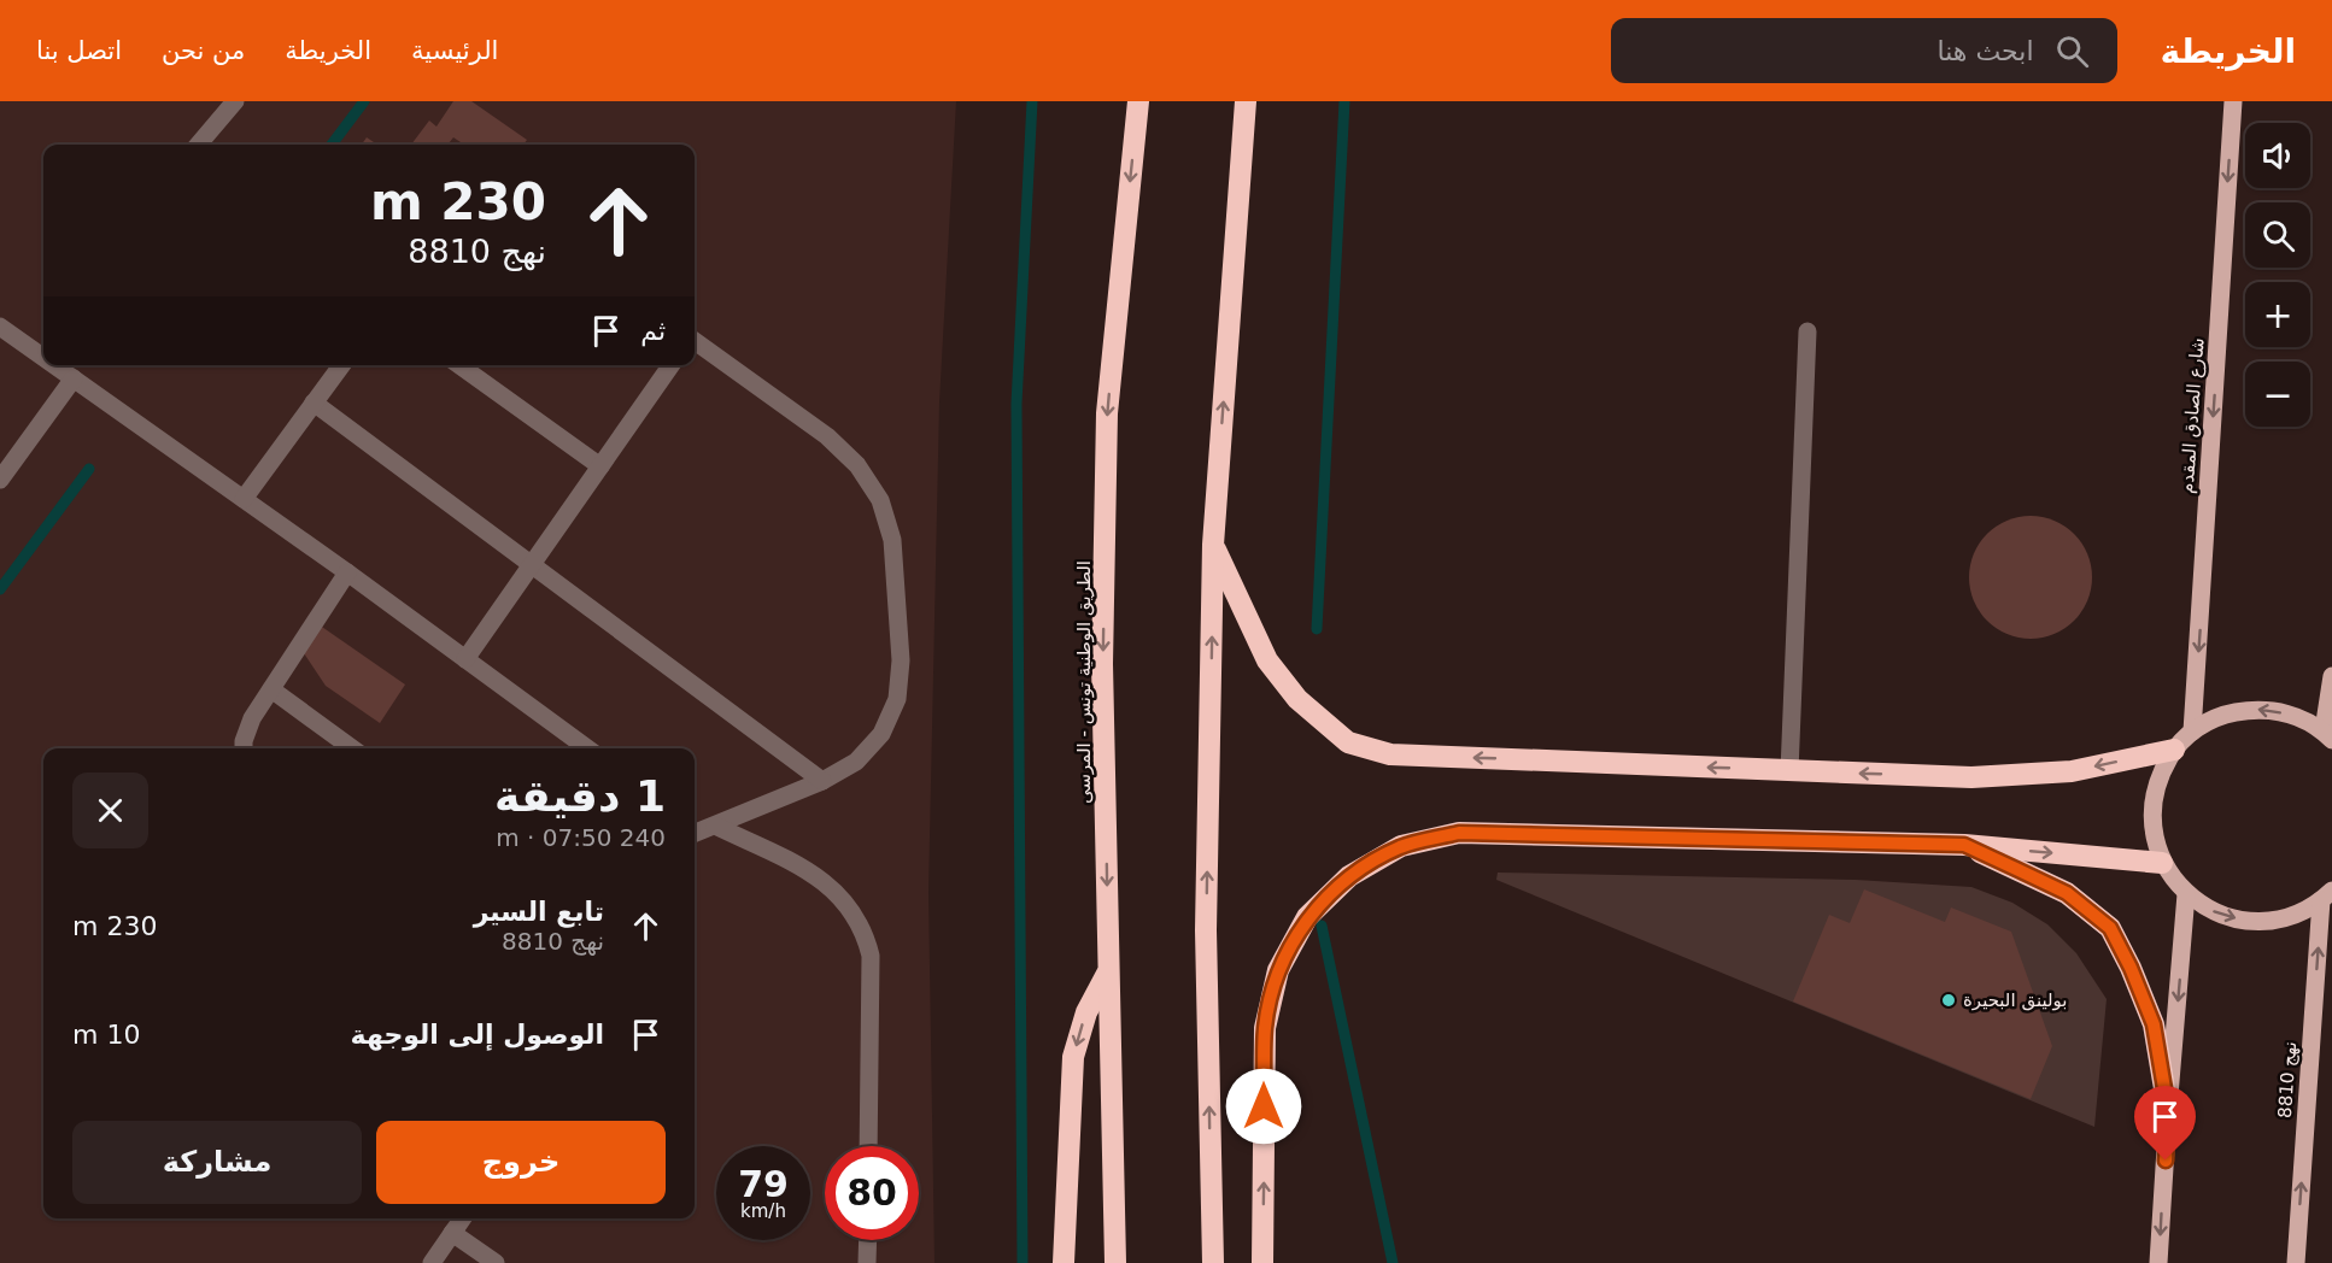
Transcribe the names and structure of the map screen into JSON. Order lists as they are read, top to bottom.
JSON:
{
  "streets": {
    "highway": ["الطريق الوطنية تونس - المرسى"],
    "main road": ["شارع الصادق المقدم", "نهج 8810"]
  },
  "one_way": ["شارع الصادق المقدم"],
  "places": ["بولينق البحيرة"],
  "page": {
    "header": "الخريطة",
    "search": "ابحث هنا",
    "nav": [
      "الرئيسية",
      "الخريطة",
      "من نحن",
      "اتصل بنا"
    ],
    "map_buttons": ["+", "−"],
    "turn": ["230 m", "نهج 8810"],
    "then": "ثم",
    "heading": ["1 دقيقة", "240 m · 07:50"],
    "list": [
      {
        "name": "تابع السير",
        "note": "نهج 8810",
        "value": "230 m"
      },
      {
        "name": "الوصول إلى الوجهة",
        "value": "10 m"
      }
    ],
    "buttons": ["خروج", "مشاركة"],
    "speed": "79 km/h",
    "limit": "80"
  }
}
